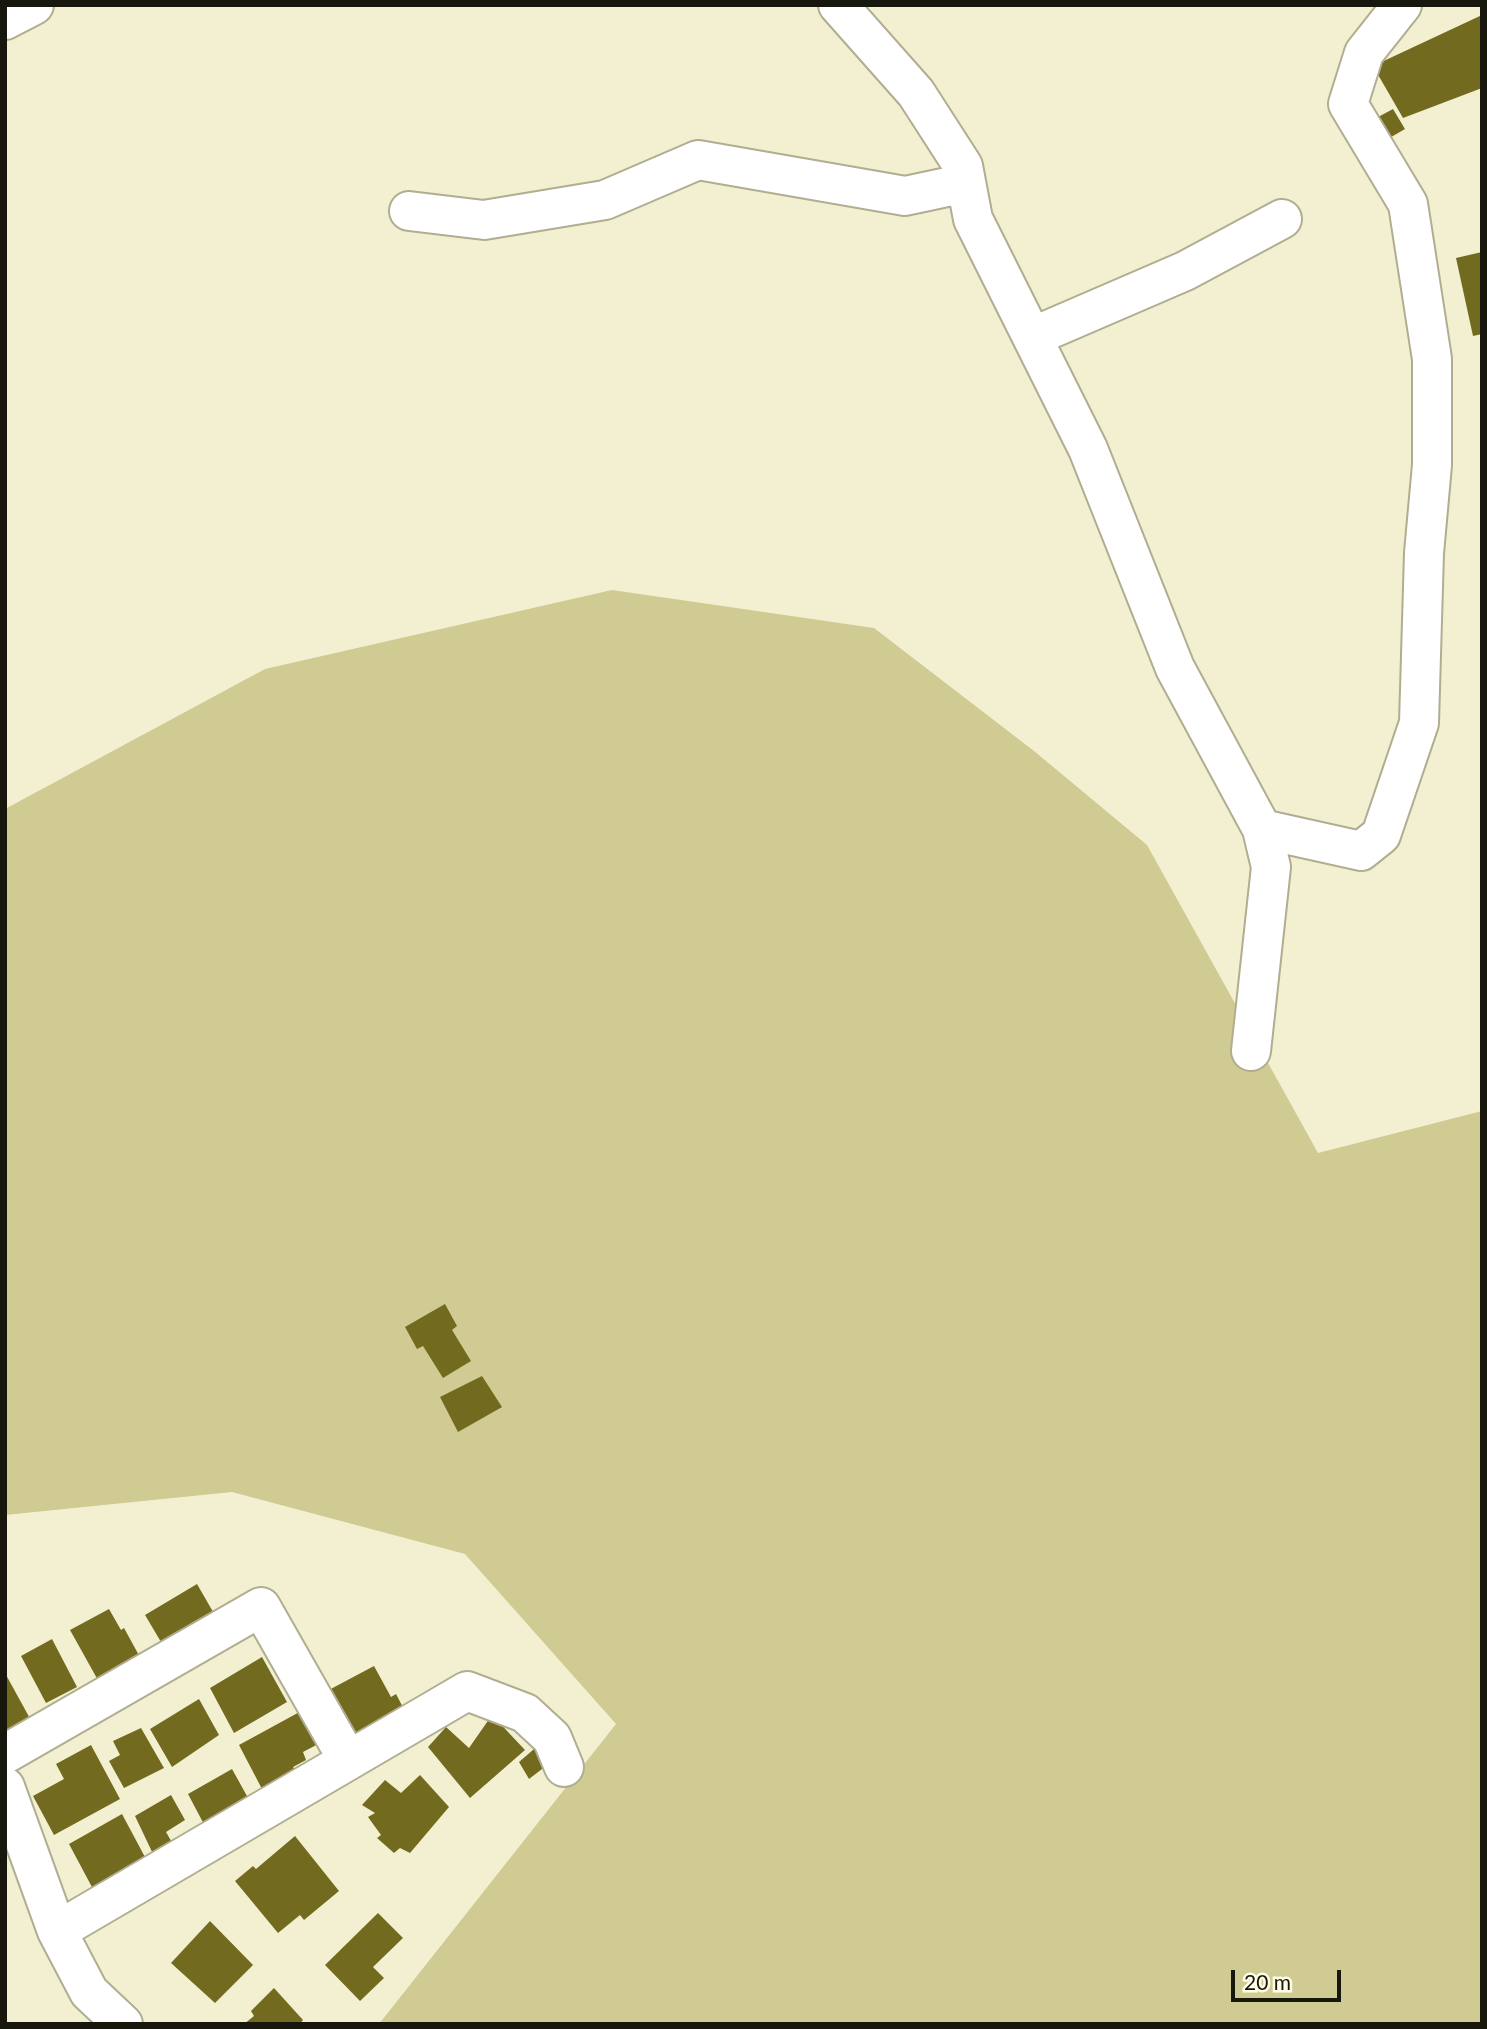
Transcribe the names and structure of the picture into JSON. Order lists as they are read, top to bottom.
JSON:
{
  "scale_bar": "20 m"
}
